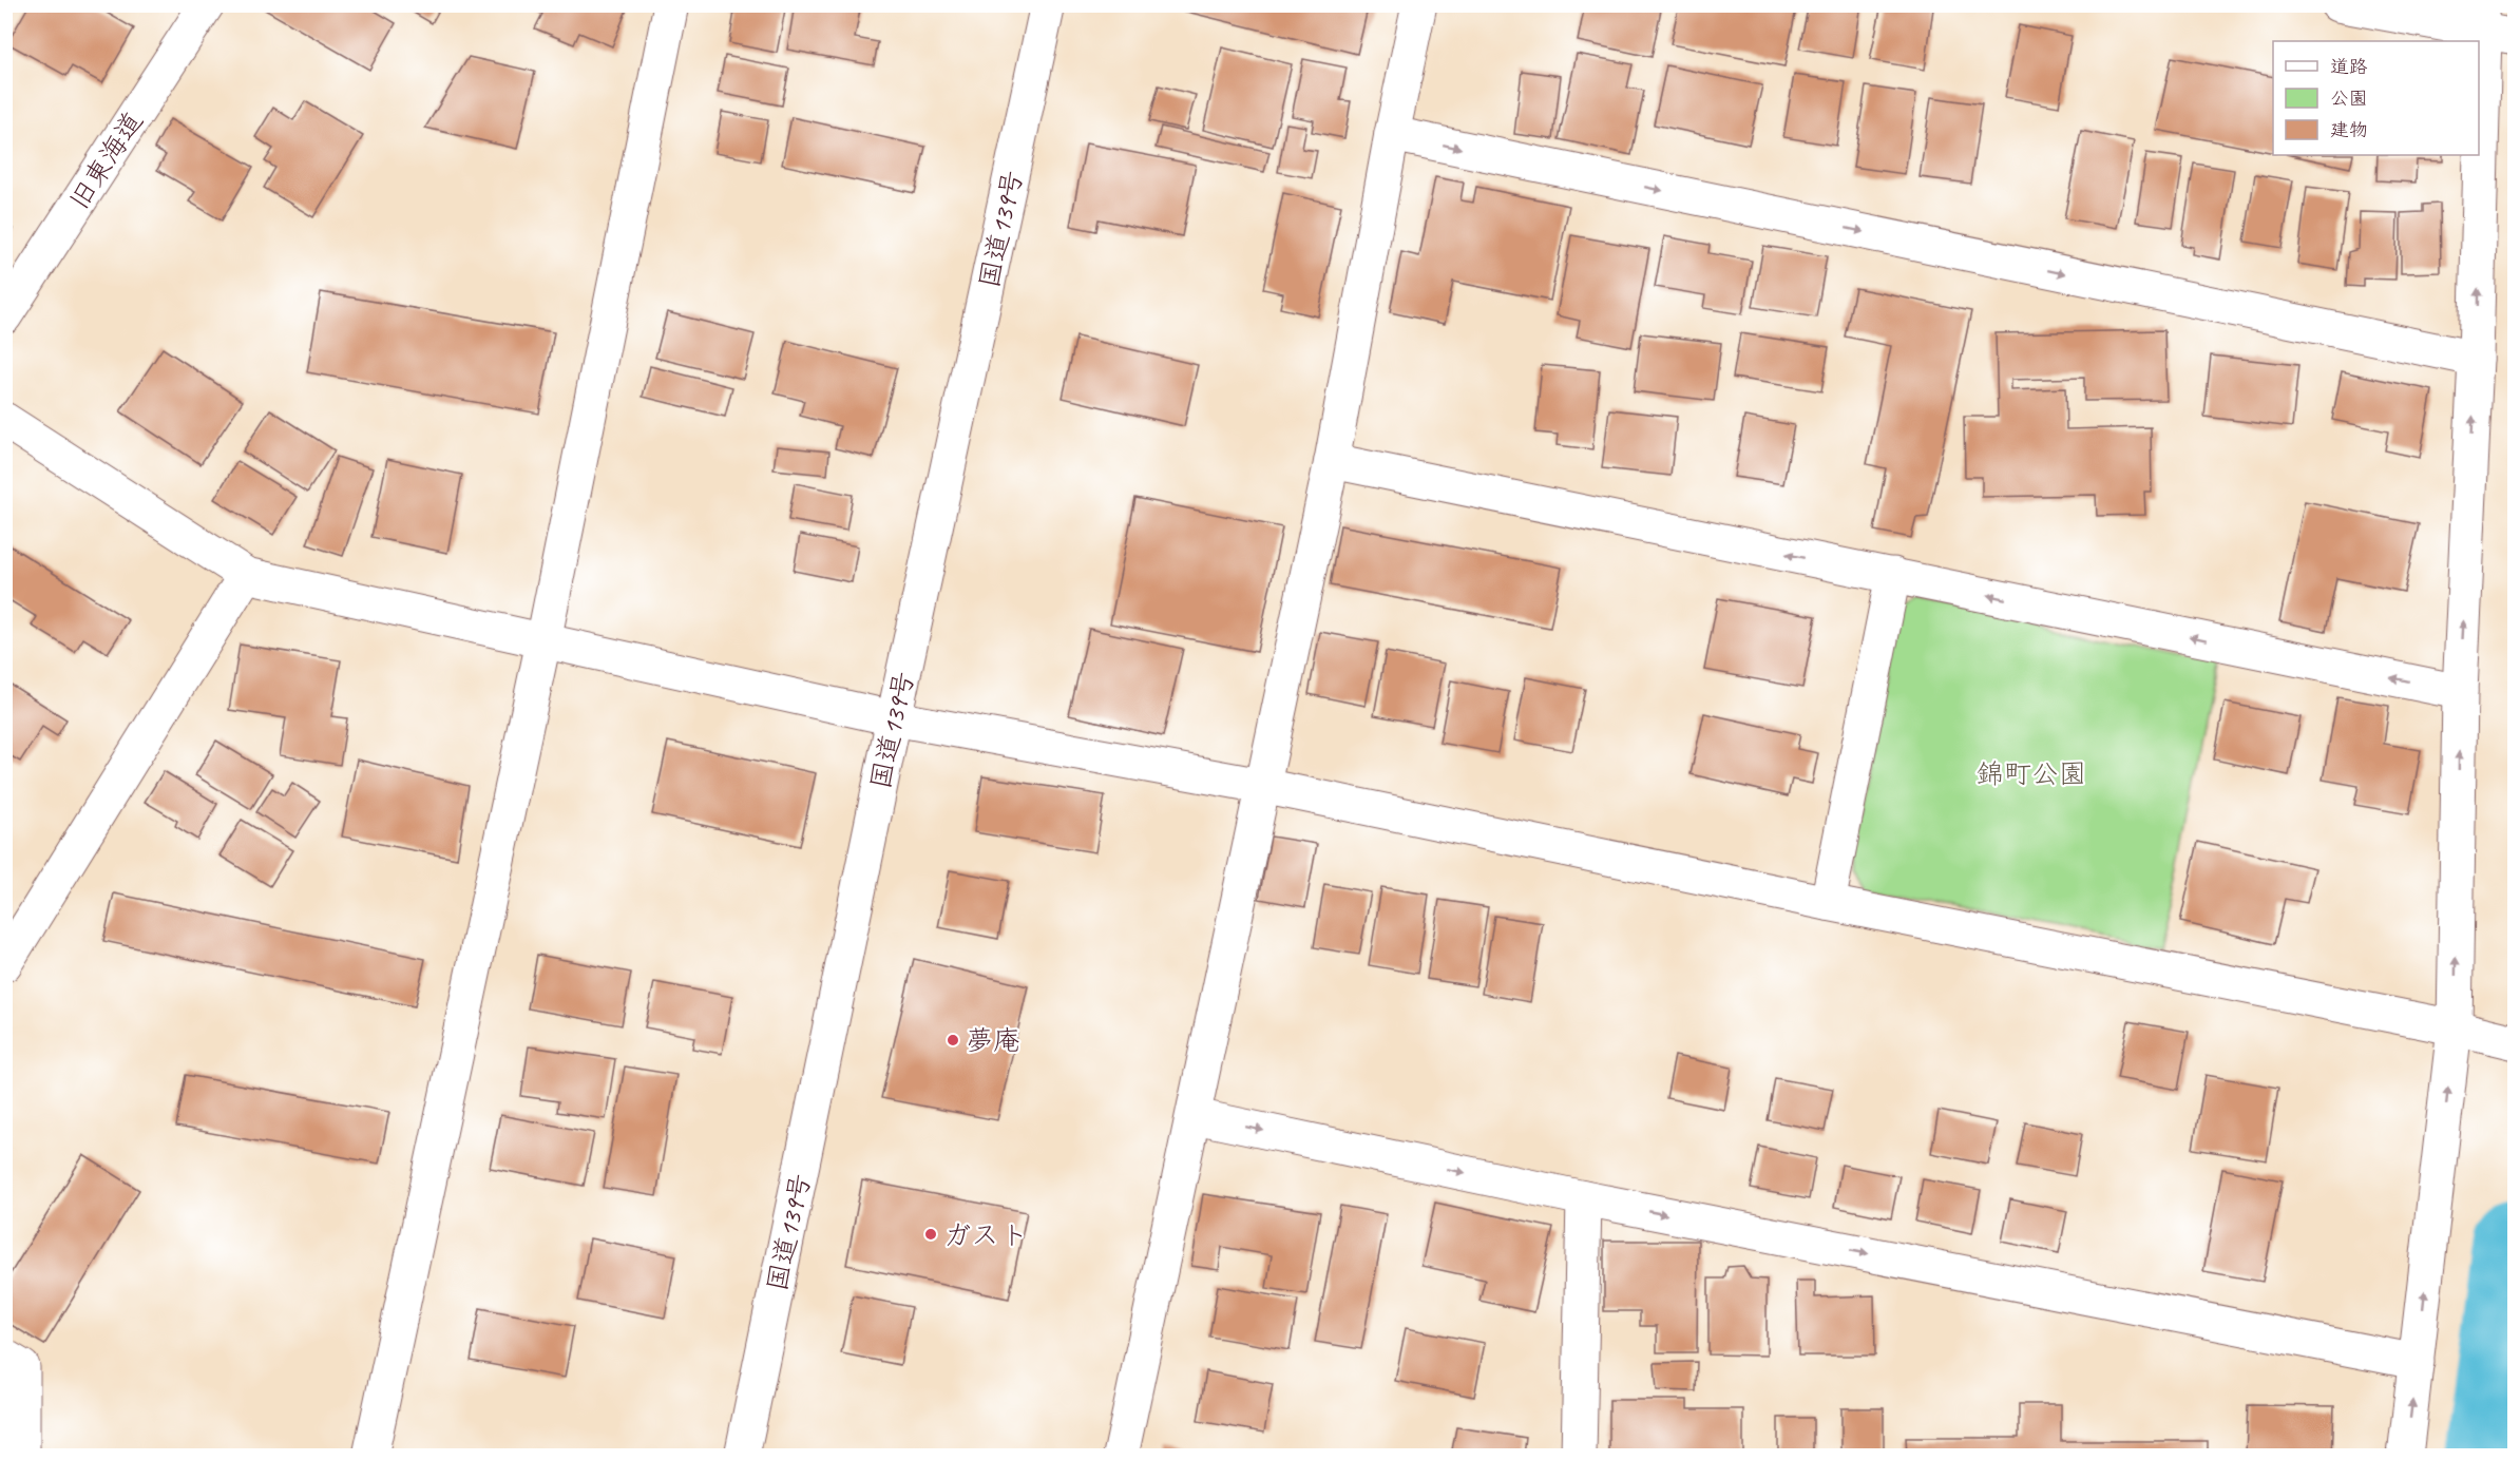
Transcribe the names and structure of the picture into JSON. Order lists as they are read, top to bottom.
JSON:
{
  "streets": {
    "main road": ["旧東海道", "国道139号"]
  },
  "parks": ["錦町公園"],
  "places": ["夢庵", "ガスト"],
  "legend": ["道路", "公園", "建物"]
}
